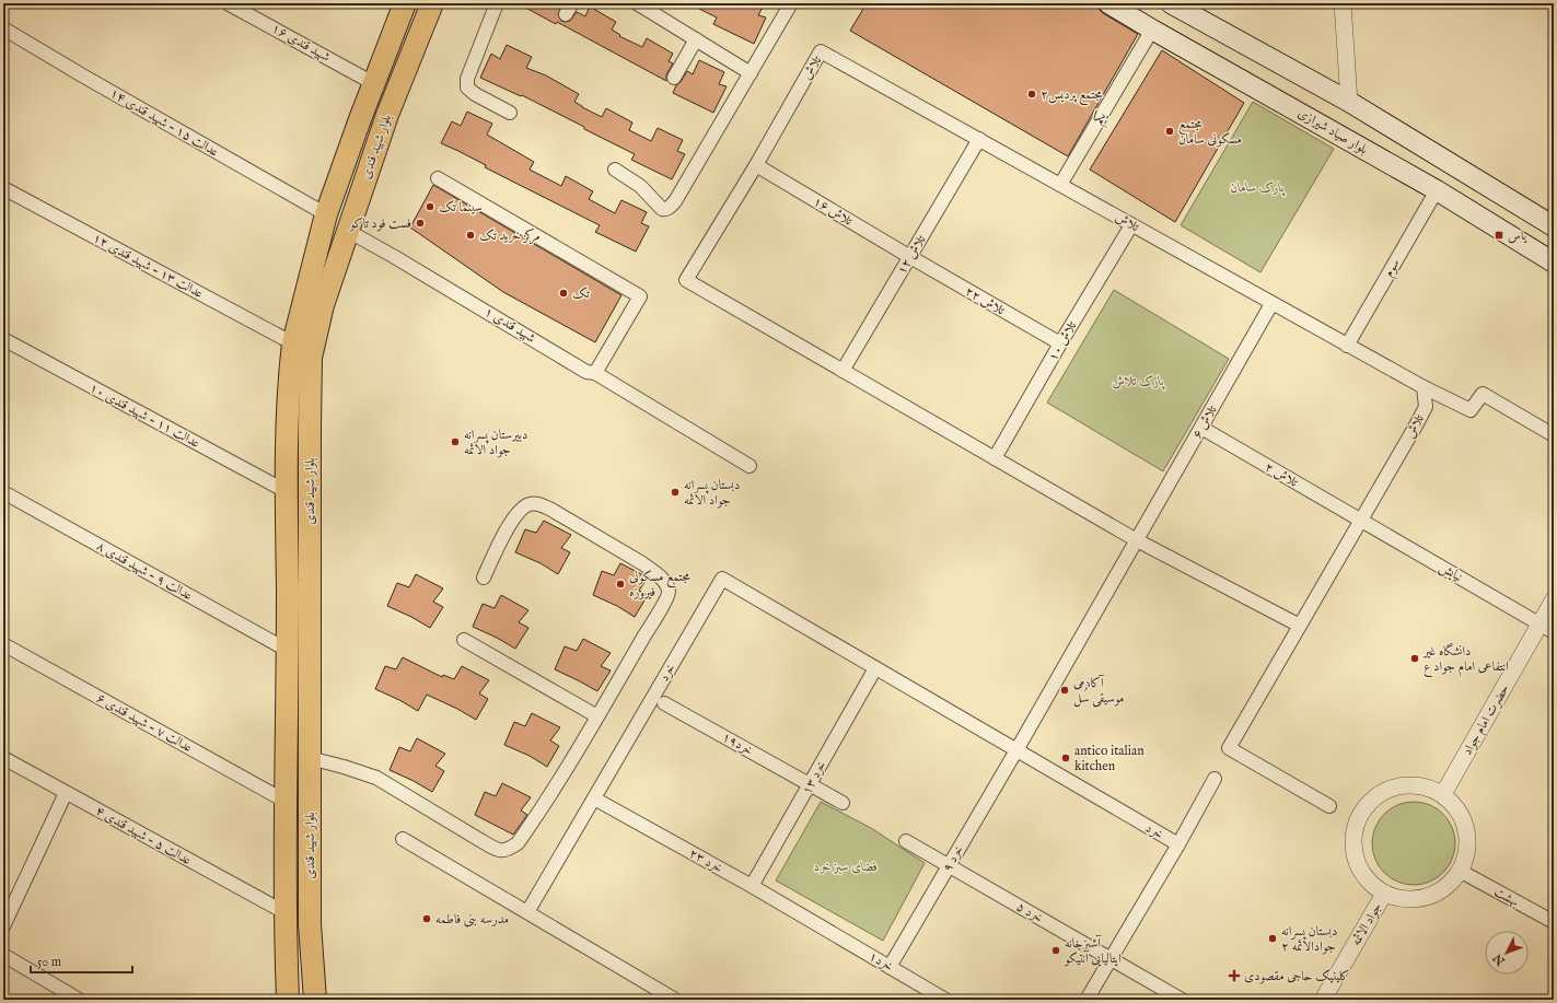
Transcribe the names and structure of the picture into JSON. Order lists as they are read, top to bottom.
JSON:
{
  "streets": {
    "main road": ["بلوار صیاد شیرازی", "بلوار شهید قندی"],
    "street": [
      "شهید قندی ۱۶",
      "تلاش",
      "یکم",
      "عدالت ۱۵ - شهید قندی ۱۴",
      "تلاش ۱۶",
      "تلاش ۱۲",
      "عدالت ۱۳ - شهید قندی ۱۲",
      "سوم",
      "تلاش ۲۲",
      "شهيد قندی ۱",
      "تلاش ۱۰",
      "عدالت ۱۱ - شهید قندی ۱۰",
      "تلاش ۶",
      "تلاش ۲",
      "عدالت ۹ - شهید قندی ۸",
      "نیایش",
      "خرد",
      "حضرت امام جواد",
      "عدالت ۷ - شهید قندی ۶",
      "خرد۱۹",
      "خرد ۱۳",
      "عدالت ۵ - شهید قندی ۴",
      "خرد ۹",
      "خرد ۲۳",
      "بهشت",
      "خرد ۵",
      "جواد الائمه",
      "خرد۱"
    ]
  },
  "crossings": [
    ["شهید قندی ۱۶", "بلوار شهید قندی"],
    ["تلاش", "یکم"],
    ["تلاش", "تلاش ۱۶"],
    ["تلاش", "تلاش ۱۲"],
    ["تلاش", "سوم"],
    ["تلاش", "تلاش ۱۰"],
    ["تلاش", "تلاش ۶"],
    ["تلاش", "تلاش ۲"],
    ["تلاش", "نیایش"],
    ["یکم", "بلوار صیاد شیرازی"],
    ["عدالت ۱۵ - شهید قندی ۱۴", "بلوار شهید قندی"],
    ["بلوار صیاد شیرازی", "سوم"],
    ["بلوار شهید قندی", "عدالت ۱۳ - شهید قندی ۱۲"],
    ["بلوار شهید قندی", "شهيد قندی ۱"],
    ["بلوار شهید قندی", "عدالت ۱۱ - شهید قندی ۱۰"],
    ["بلوار شهید قندی", "عدالت ۹ - شهید قندی ۸"],
    ["بلوار شهید قندی", "عدالت ۷ - شهید قندی ۶"],
    ["بلوار شهید قندی", "عدالت ۵ - شهید قندی ۴"],
    ["تلاش ۱۶", "تلاش ۱۲"],
    ["تلاش ۱۶", "تلاش ۲۲"],
    ["تلاش ۱۲", "تلاش ۲۲"],
    ["تلاش ۲۲", "تلاش ۱۰"],
    ["تلاش ۶", "تلاش ۲"],
    ["تلاش ۲", "نیایش"],
    ["نیایش", "حضرت امام جواد"],
    ["خرد", "خرد ۱۳"],
    ["خرد", "خرد ۹"],
    ["خرد", "خرد ۲۳"],
    ["خرد", "خرد ۵"],
    ["حضرت امام جواد", "بهشت"],
    ["حضرت امام جواد", "جواد الائمه"],
    ["خرد۱۹", "خرد ۱۳"],
    ["خرد ۱۳", "خرد ۲۳"],
    ["خرد ۹", "خرد ۵"],
    ["خرد ۹", "خرد۱"],
    ["خرد ۲۳", "خرد۱"],
    ["بهشت", "جواد الائمه"]
  ],
  "parks": ["پارک سامان", "پارک تلاش", "فضای سبز خرد"],
  "places": {
    "other": [
      "مجتمع پردیس۲",
      "مجتمع مسکونی سامان",
      "سینما تک",
      "فست فود تاکو",
      "مرکز خرید تک",
      "تک",
      "دبیرستان پسرانه جواد الائمه",
      "دبستان پسرانه جواد الائمه",
      "مجتمع مسکونی فیروزه",
      "دانشگاه غیر انتفاعی امام جواد ع",
      "آکادمی موسیقی سُل",
      "antico italian kitchen",
      "مدرسه بنی فاطمه",
      "دبستان پسرانه جوادالائمه ۲",
      "آشپزخانه ایتالیایی آنتیکو"
    ],
    "transit": ["یاس"],
    "health": ["کلینیک حاجی مقصودی"]
  },
  "scale_bar": "50 m",
  "north": "bottom left"
}
